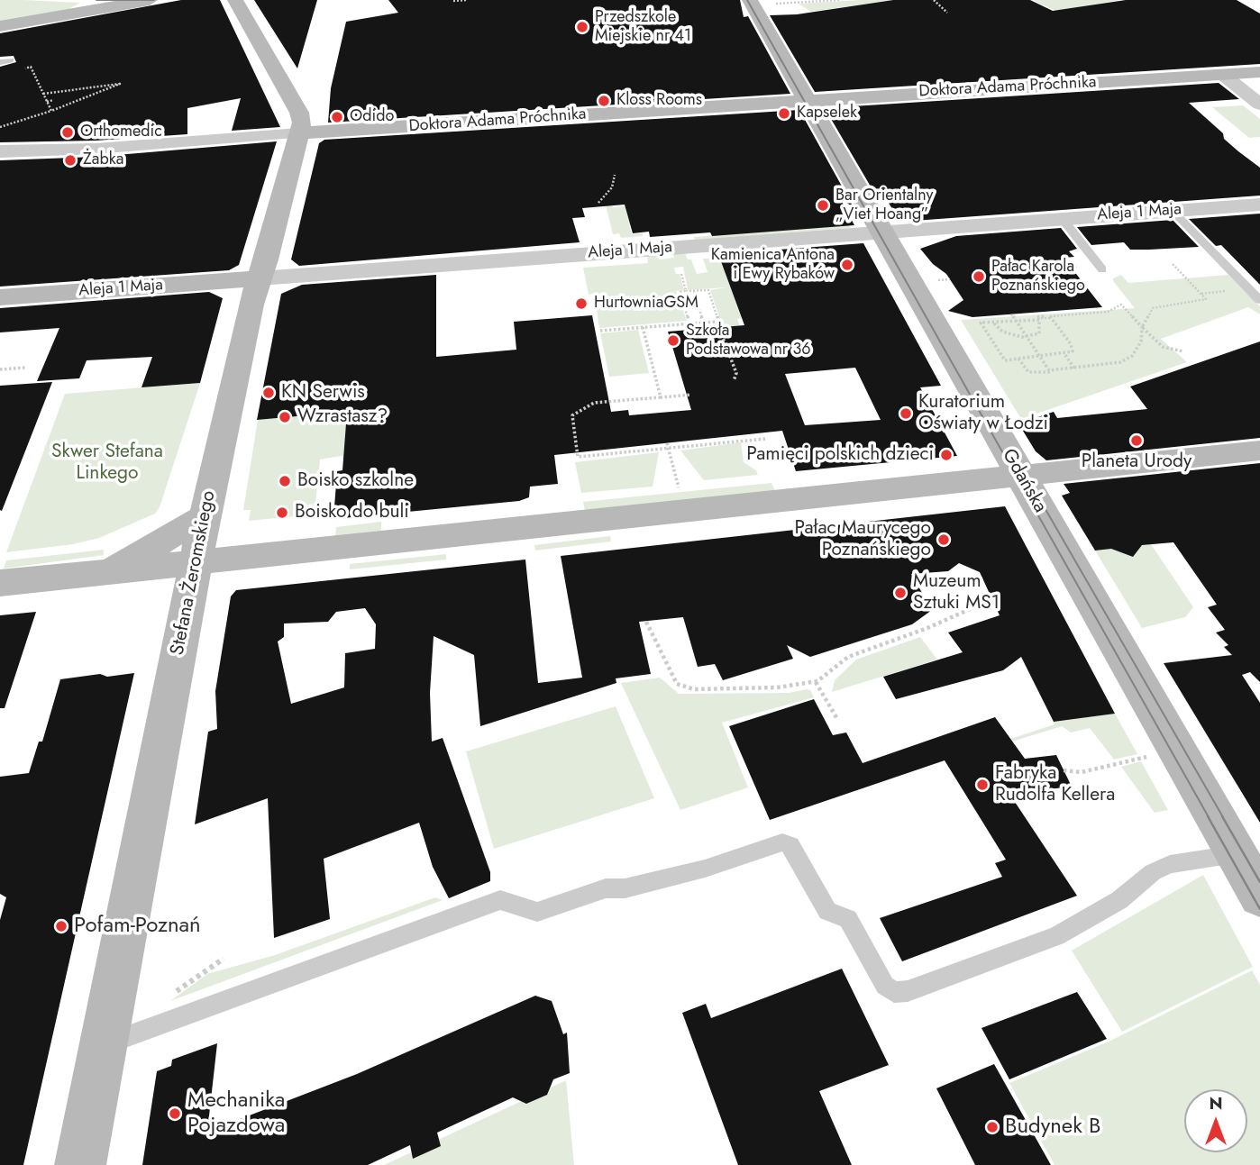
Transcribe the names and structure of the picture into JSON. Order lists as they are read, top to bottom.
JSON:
{
  "streets": {
    "street": [
      "Doktora Adama Próchnika",
      "Aleja 1 Maja",
      "Gdańska",
      "Stefana Żeromskiego"
    ]
  },
  "crossings": [
    ["Doktora Adama Próchnika", "Gdańska"],
    ["Doktora Adama Próchnika", "Stefana Żeromskiego"],
    ["Aleja 1 Maja", "Gdańska"],
    ["Aleja 1 Maja", "Stefana Żeromskiego"]
  ],
  "parks": ["Skwer Stefana Linkego"],
  "places": [
    "Przedszkole Miejskie nr 41",
    "Kloss Rooms",
    "Kapselek",
    "Odido",
    "Orthomedic",
    "Żabka",
    "Bar Orientalny „Viet Hoang”",
    "Kamienica Antona i Ewy Rybaków",
    "Pałac Karola Poznańskiego",
    "HurtowniaGSM",
    "Szkoła Podstawowa nr 36",
    "KN Serwis",
    "Kuratorium Oświaty w Łodzi",
    "Wzrastasz?",
    "Planeta Urody",
    "Pamięci polskich dzieci",
    "Boisko szkolne",
    "Boisko do buli",
    "Pałac Maurycego Poznańskiego",
    "Muzeum Sztuki MS1",
    "Fabryka Rudolfa Kellera",
    "Pofam-Poznań",
    "Mechanika Pojazdowa",
    "Budynek B"
  ],
  "north": "top"
}
